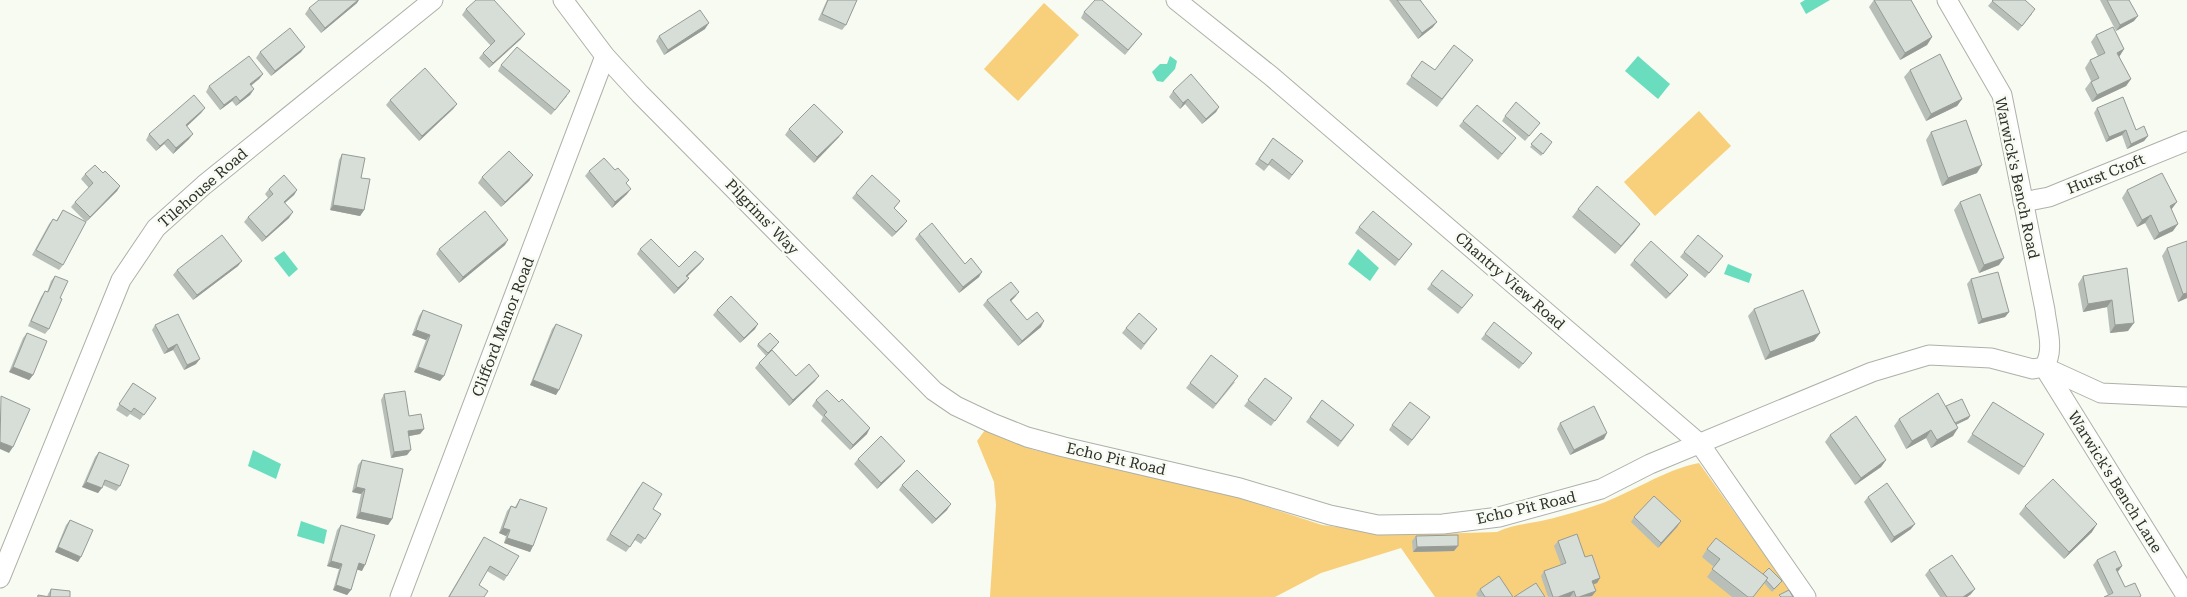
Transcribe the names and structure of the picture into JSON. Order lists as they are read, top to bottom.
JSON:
{
  "streets": {
    "street": [
      "Hurst Croft",
      "Warwick's Bench Road",
      "Tilehouse Road",
      "Pilgrims' Way",
      "Chantry View Road",
      "Clifford Manor Road",
      "Echo Pit Road",
      "Warwick's Bench Lane"
    ]
  },
  "crossings": [
    ["Hurst Croft", "Warwick's Bench Road"],
    ["Warwick's Bench Road", "Echo Pit Road"],
    ["Warwick's Bench Road", "Warwick's Bench Lane"],
    ["Pilgrims' Way", "Clifford Manor Road"],
    ["Pilgrims' Way", "Echo Pit Road"],
    ["Chantry View Road", "Echo Pit Road"],
    ["Echo Pit Road", "Warwick's Bench Lane"]
  ]
}
